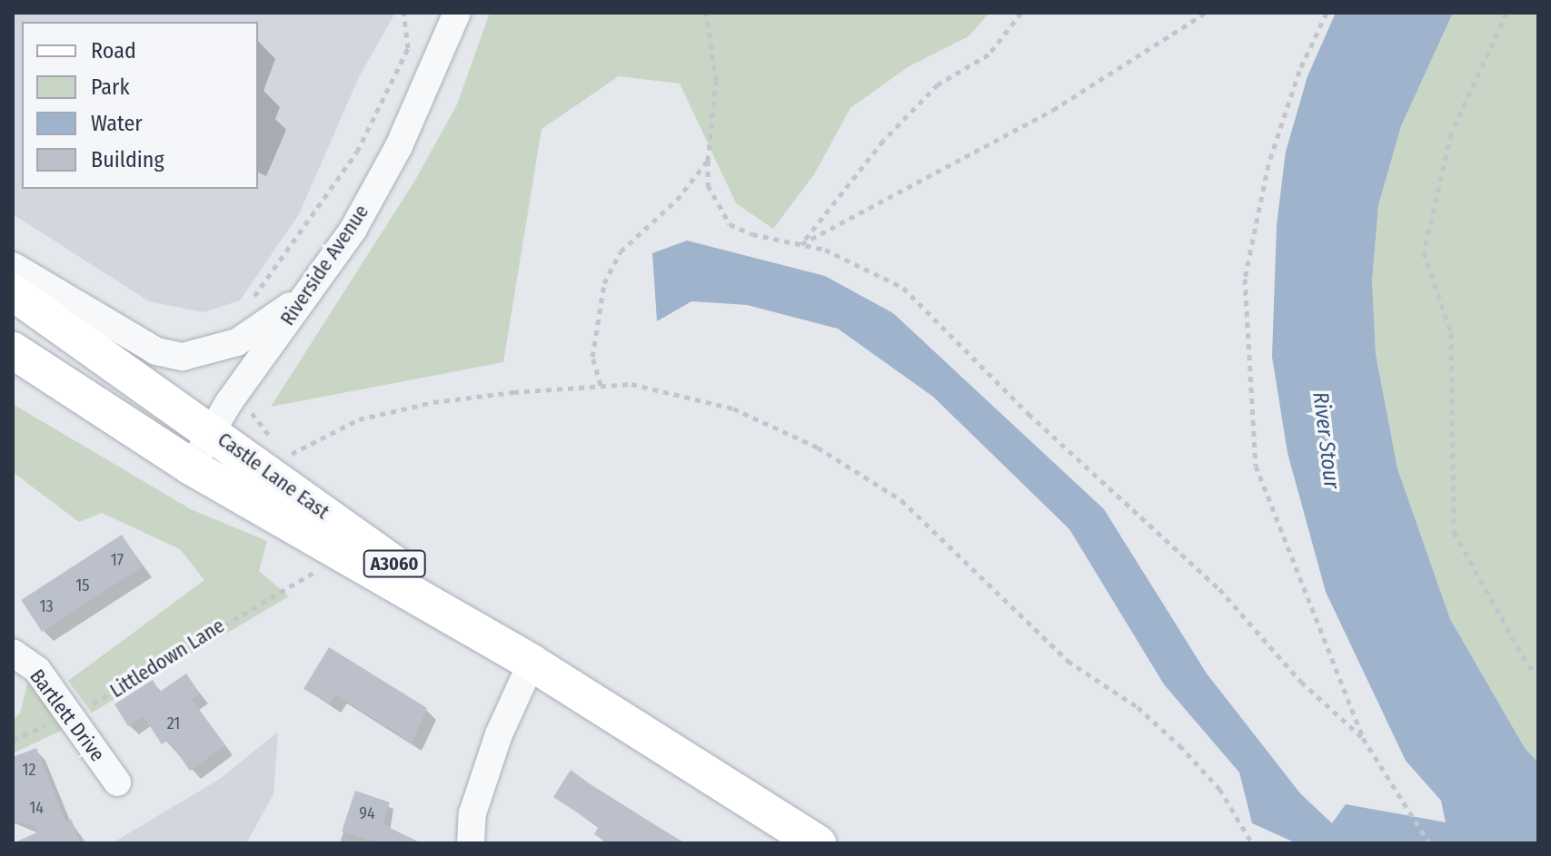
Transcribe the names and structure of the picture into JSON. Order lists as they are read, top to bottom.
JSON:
{
  "streets": {
    "main road": ["Castle Lane East", "A3060"],
    "street": ["Riverside Avenue", "Bartlett Drive"],
    "path": ["Littledown Lane"]
  },
  "crossings": [
    ["Riverside Avenue", "Castle Lane East"],
    ["Littledown Lane", "Bartlett Drive"]
  ],
  "water": ["River Stour"],
  "house_numbers": [
    "17",
    "15",
    "13",
    "21",
    "12",
    "14",
    "94"
  ],
  "legend": [
    "Road",
    "Park",
    "Water",
    "Building"
  ]
}
